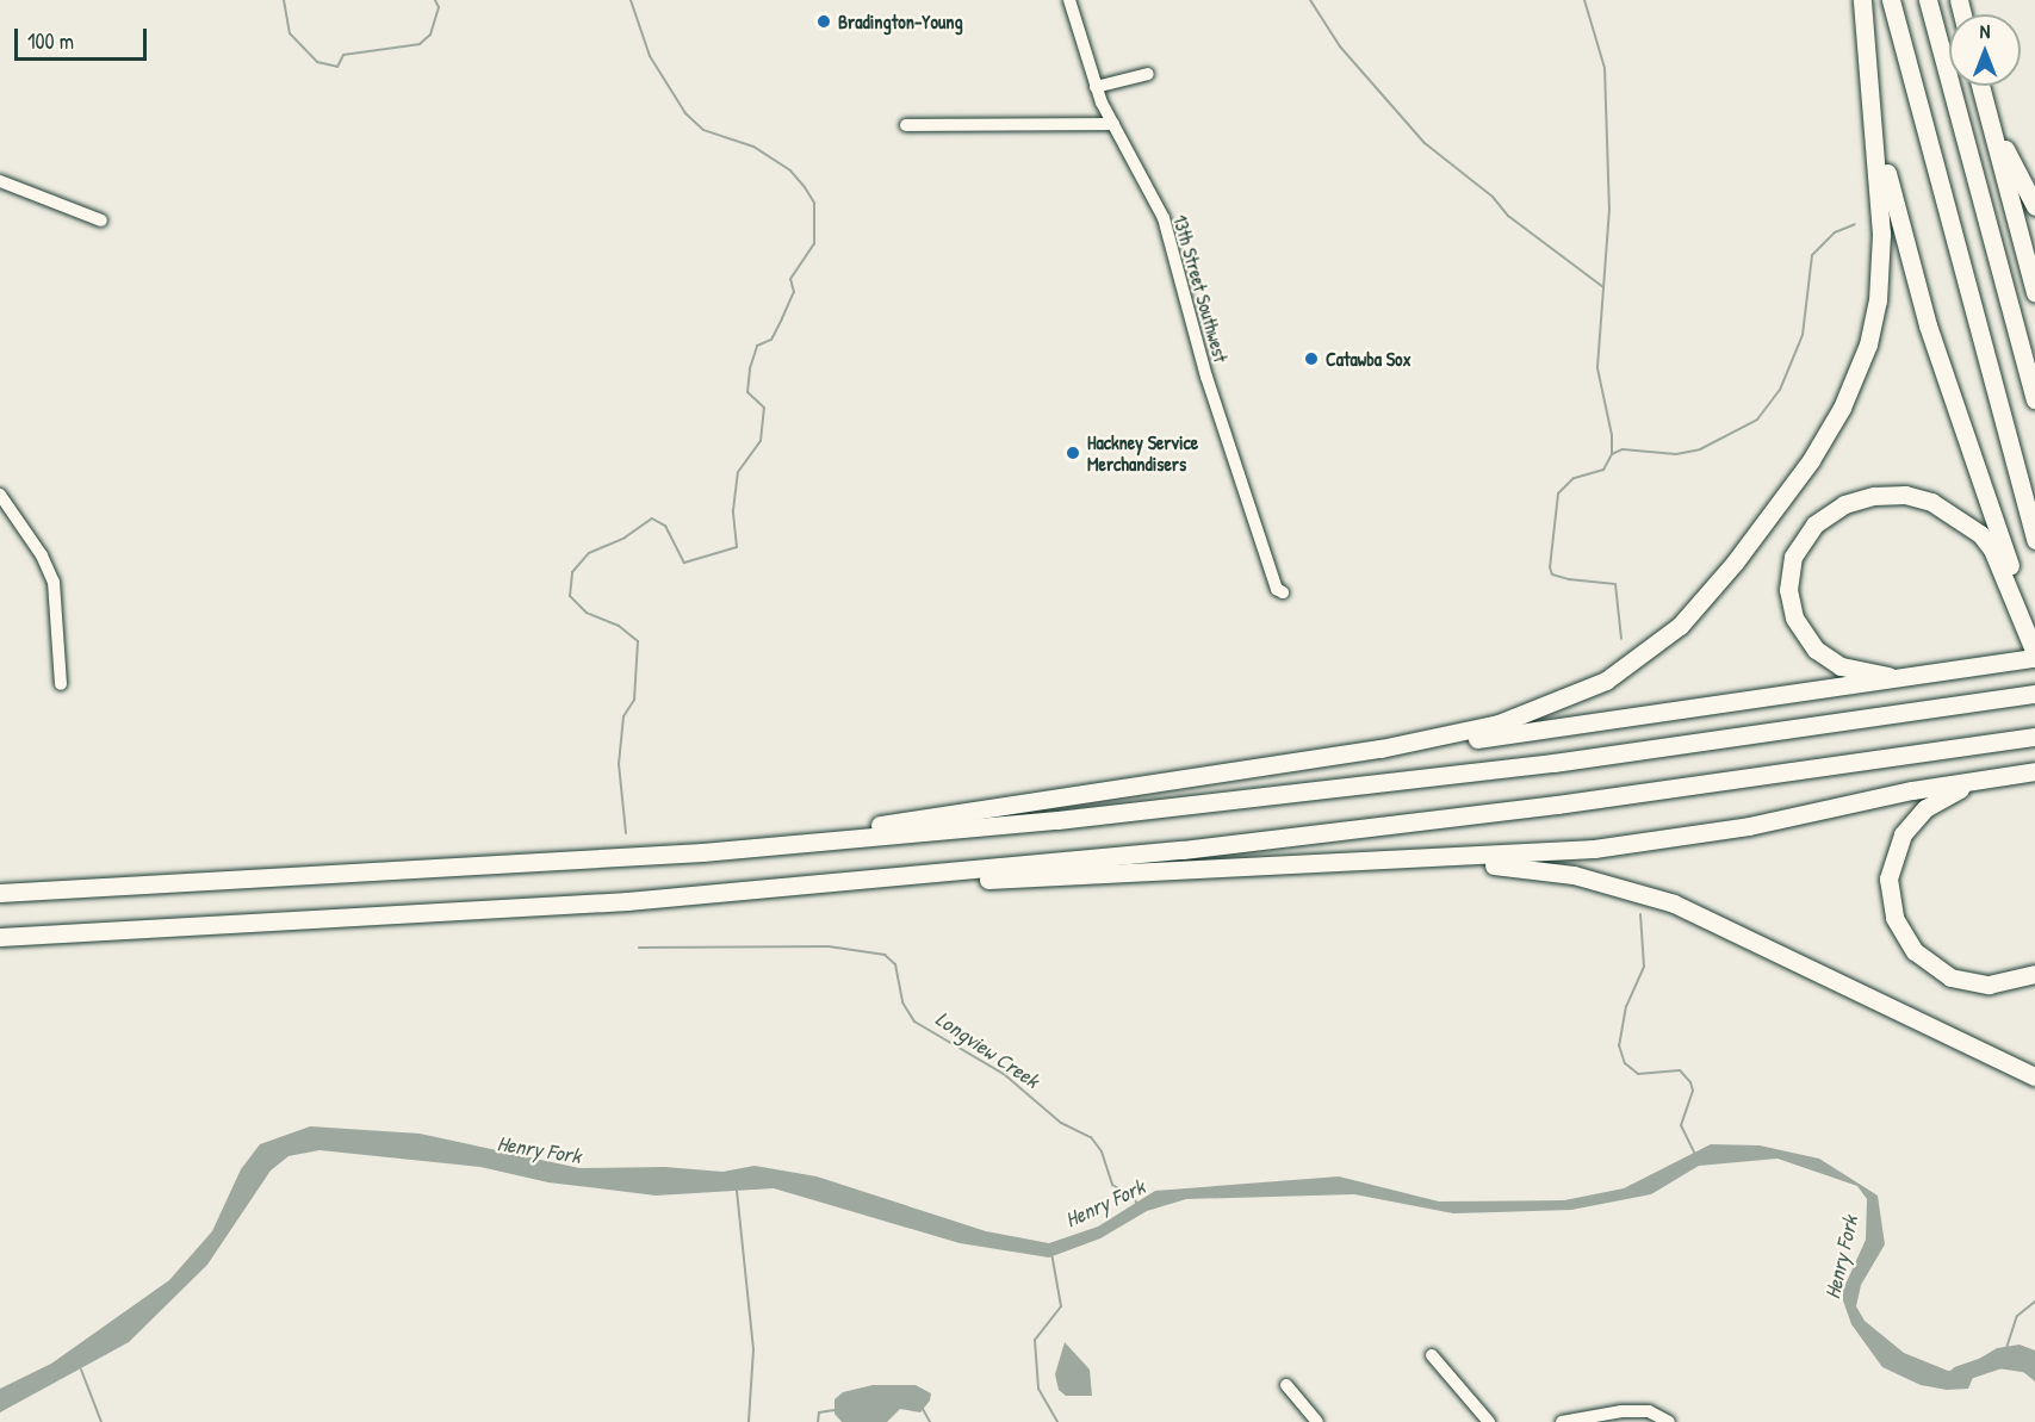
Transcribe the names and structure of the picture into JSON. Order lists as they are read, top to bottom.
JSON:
{
  "streets": {
    "street": ["13th Street Southwest"]
  },
  "water": ["Longview Creek", "Henry Fork"],
  "places": ["Bradington-Young", "Catawba Sox", "Hackney Service Merchandisers"],
  "scale_bar": "100 m",
  "north": "top"
}
